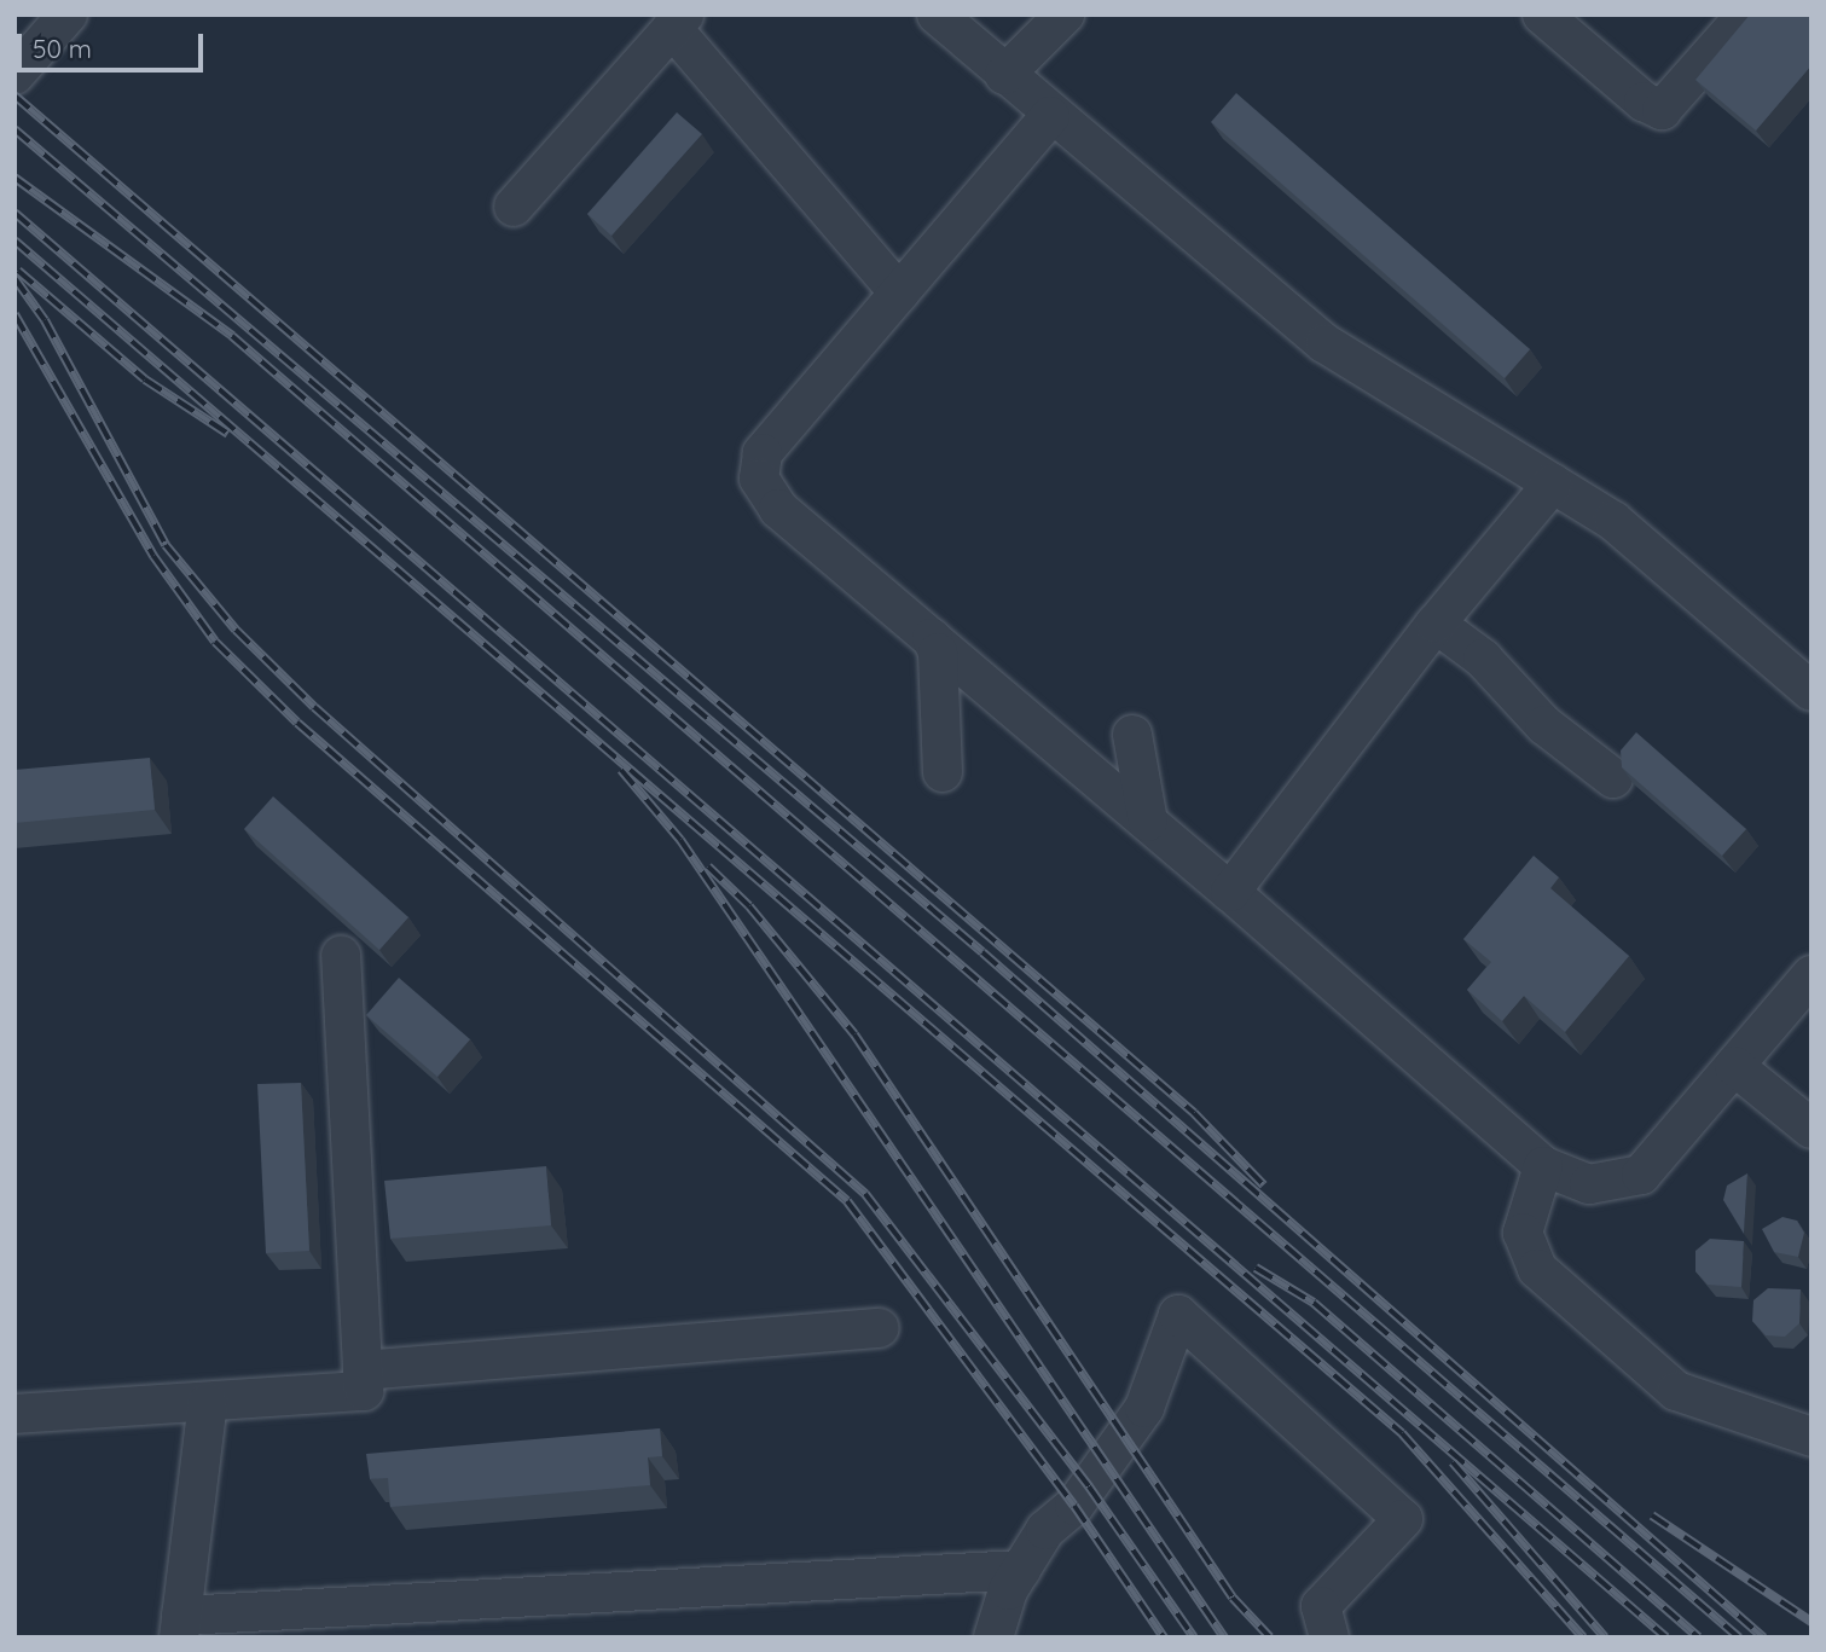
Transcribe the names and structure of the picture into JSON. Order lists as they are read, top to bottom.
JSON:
{
  "scale_bar": "50 m"
}
